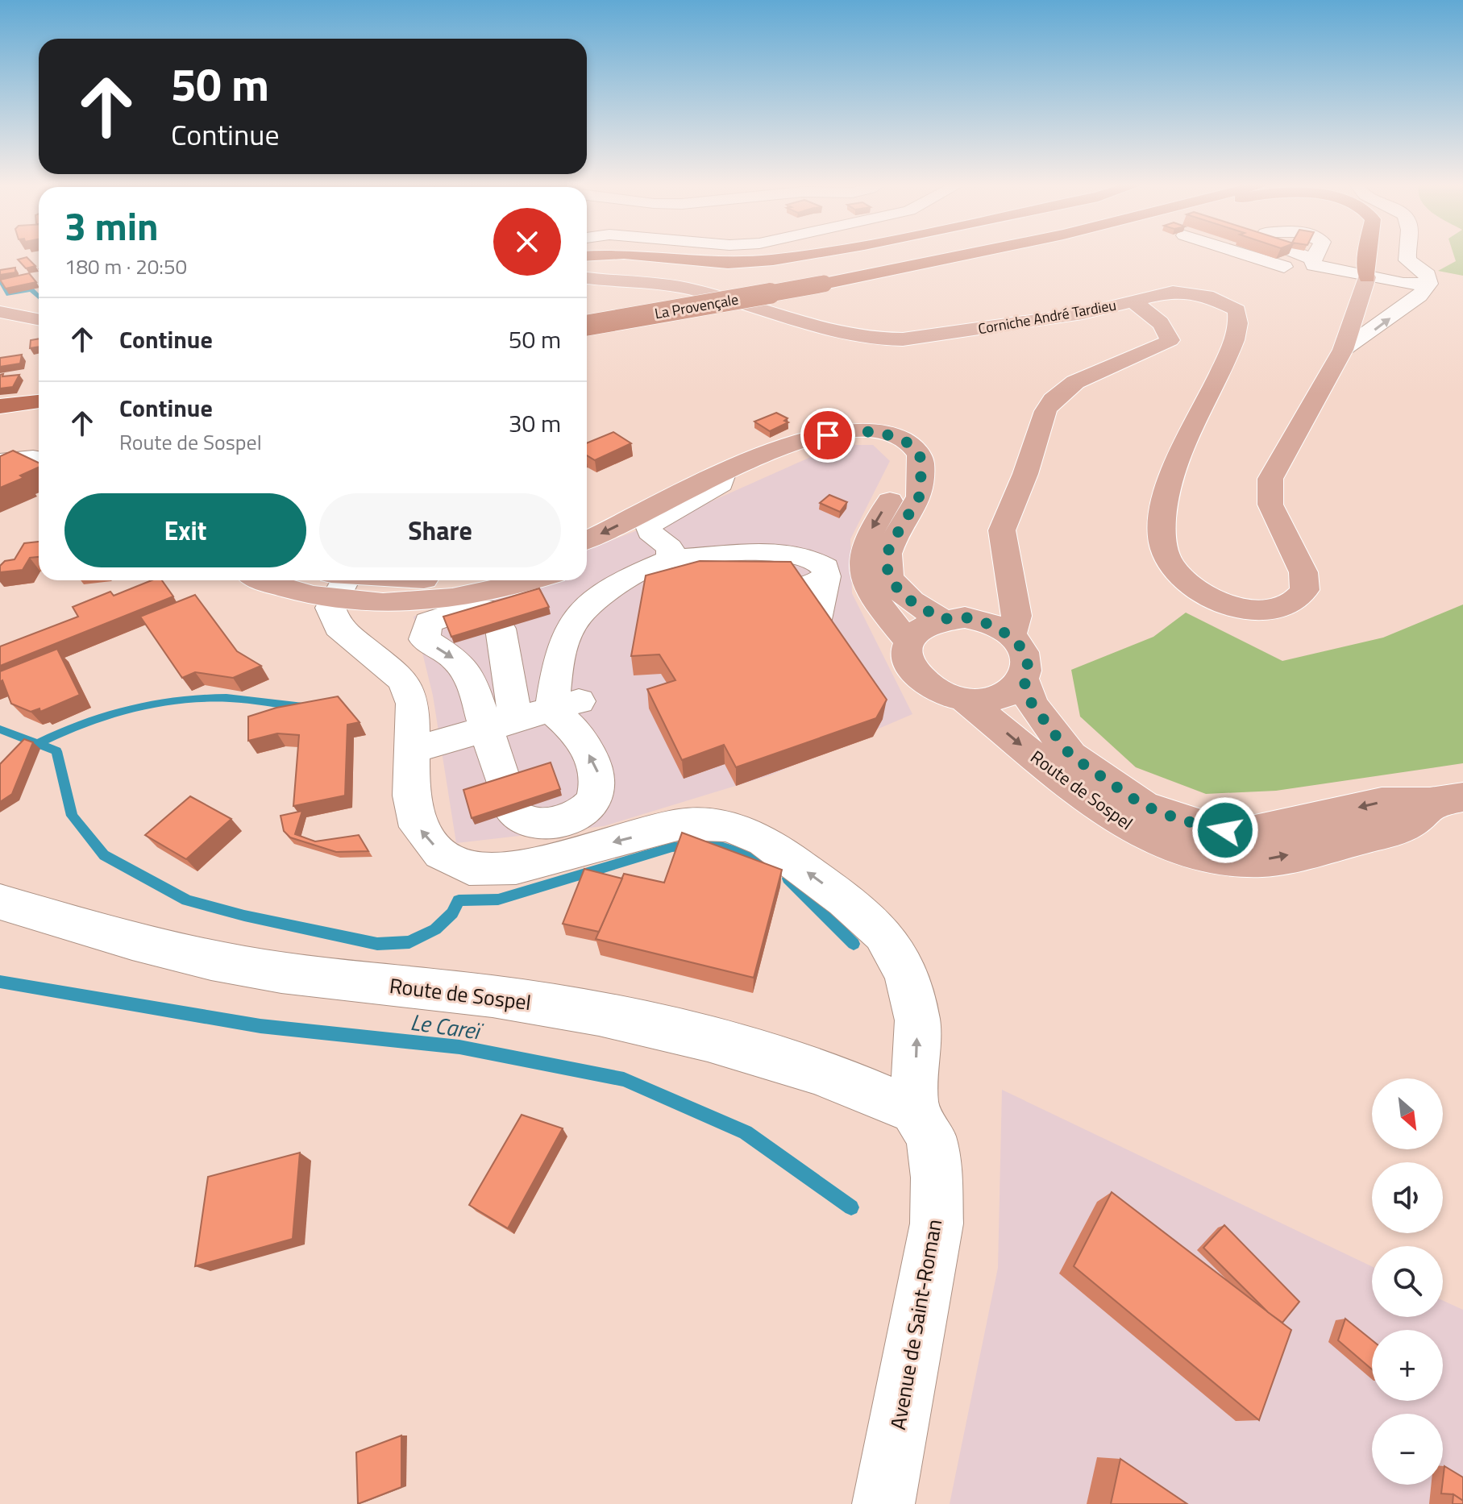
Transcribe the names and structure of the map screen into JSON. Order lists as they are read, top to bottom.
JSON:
{
  "streets": {
    "highway": ["La Provençale"],
    "main road": ["Corniche André Tardieu", "Route de Sospel"],
    "street": ["Avenue de Saint-Roman"]
  },
  "crossings": [
    ["Corniche André Tardieu", "Route de Sospel"],
    ["Route de Sospel", "Avenue de Saint-Roman"]
  ],
  "water": ["Le Careï"],
  "north": "bottom right",
  "page": {
    "turn": ["50 m", "Continue"],
    "heading": ["3 min", "180 m · 20:50"],
    "list": [
      {
        "name": "Continue",
        "value": "50 m"
      },
      {
        "name": "Continue",
        "note": "Route de Sospel",
        "value": "30 m"
      }
    ],
    "buttons": ["Exit", "Share"],
    "map_buttons": ["+", "−"]
  }
}
